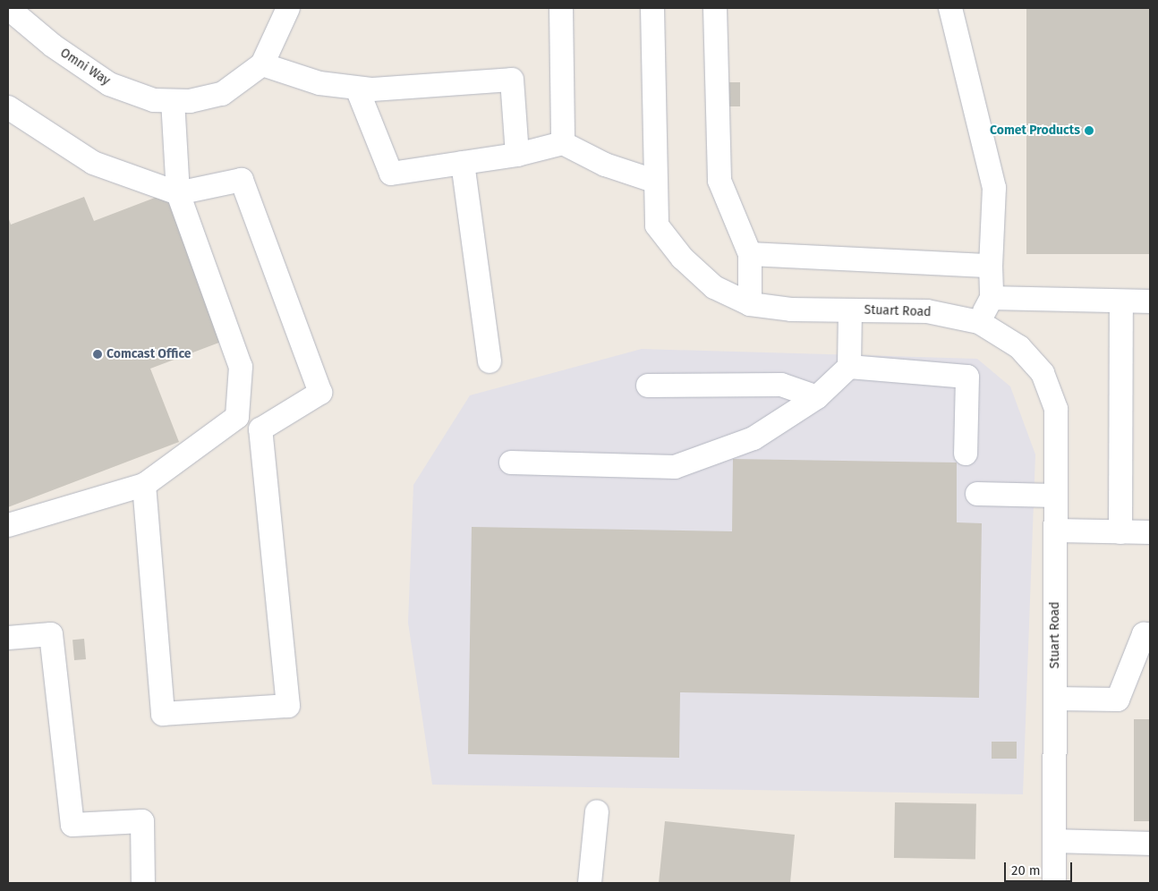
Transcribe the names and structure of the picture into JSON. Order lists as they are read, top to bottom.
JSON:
{
  "streets": {
    "street": ["Omni Way", "Stuart Road"]
  },
  "places": ["Comet Products", "Comcast Office"],
  "scale_bar": "20 m"
}
